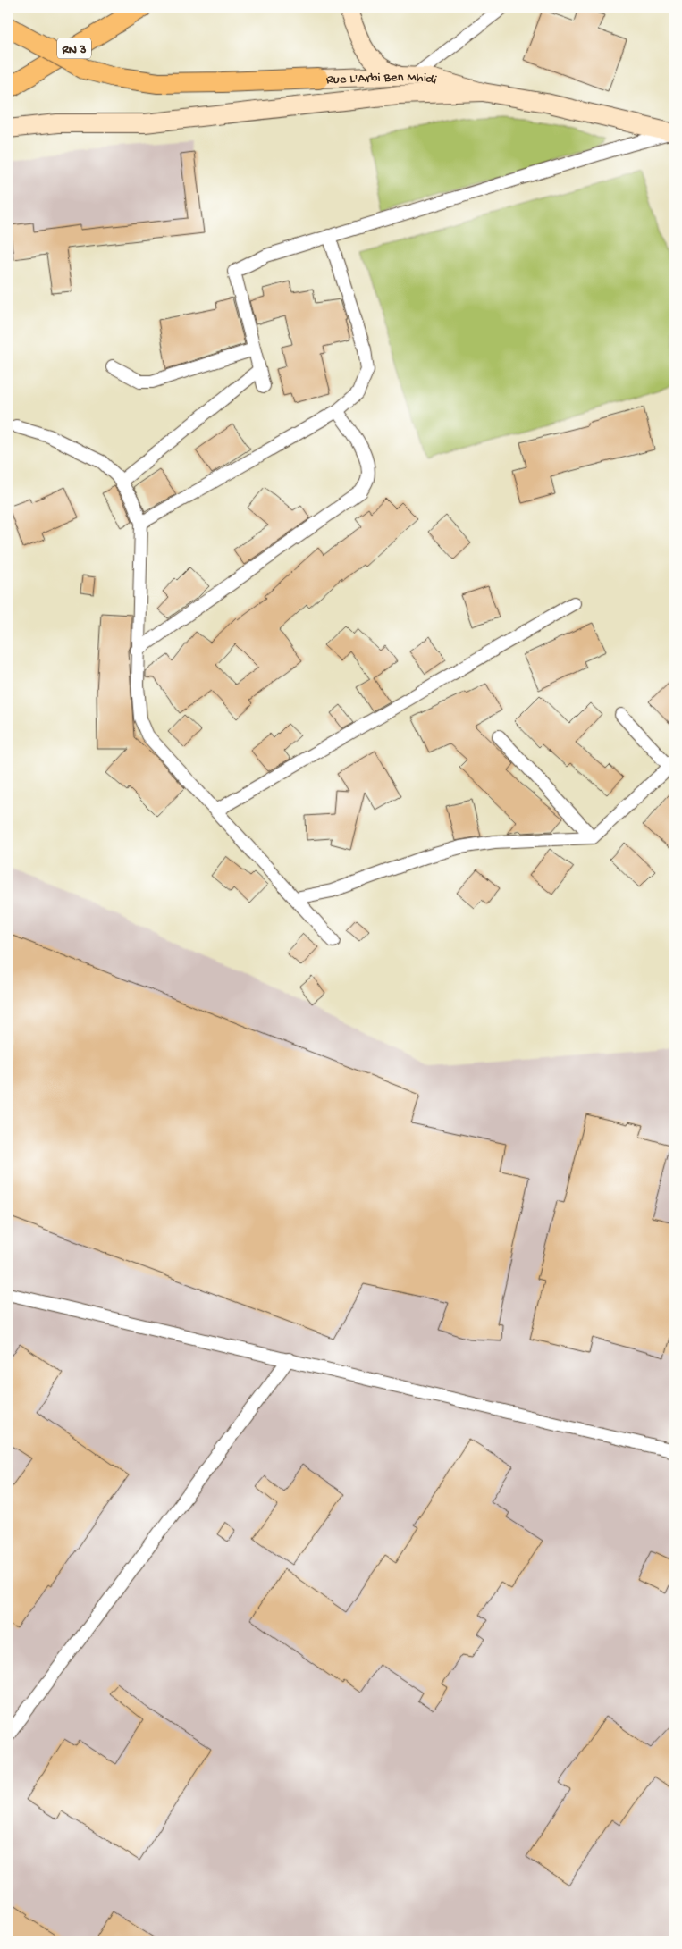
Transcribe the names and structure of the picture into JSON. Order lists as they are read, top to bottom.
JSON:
{
  "streets": {
    "main road": ["RN 3", "Rue L'Arbi Ben Mhidi"]
  }
}
